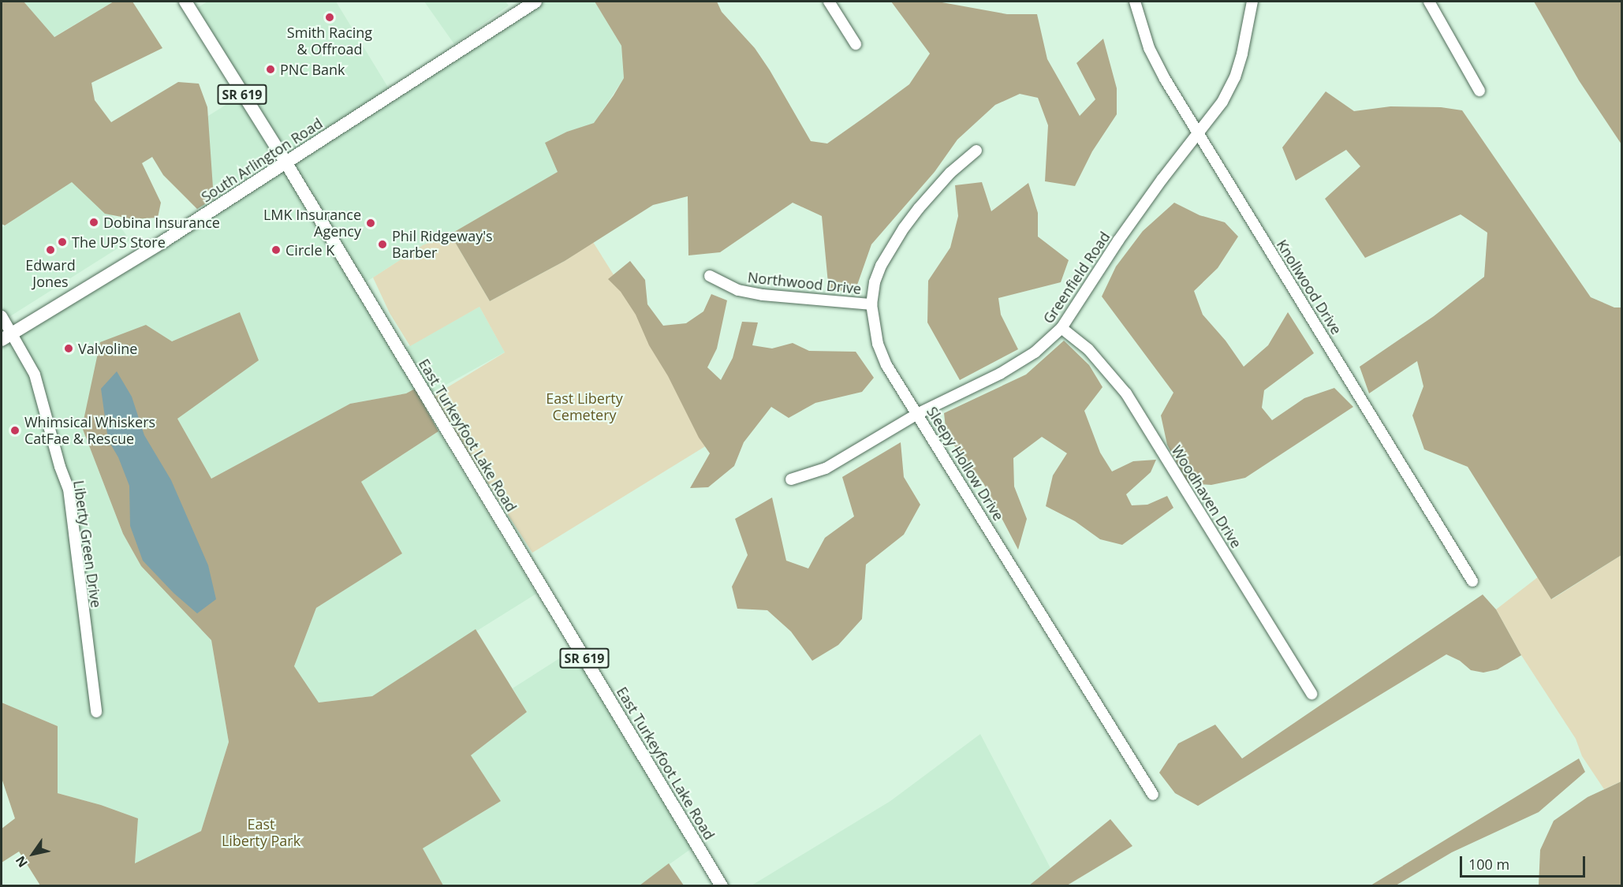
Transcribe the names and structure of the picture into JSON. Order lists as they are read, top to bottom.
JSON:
{
  "streets": {
    "main road": ["SR 619", "South Arlington Road", "East Turkeyfoot Lake Road"],
    "street": [
      "Greenfield Road",
      "Northwood Drive",
      "Knollwood Drive",
      "Sleepy Hollow Drive",
      "Woodhaven Drive",
      "Liberty Green Drive"
    ]
  },
  "crossings": [
    ["South Arlington Road", "East Turkeyfoot Lake Road"],
    ["South Arlington Road", "Liberty Green Drive"],
    ["Greenfield Road", "Knollwood Drive"],
    ["Greenfield Road", "Sleepy Hollow Drive"],
    ["Greenfield Road", "Woodhaven Drive"],
    ["Northwood Drive", "Sleepy Hollow Drive"]
  ],
  "parks": ["East Liberty Cemetery", "East Liberty Park"],
  "places": [
    "Smith Racing & Offroad",
    "PNC Bank",
    "Dobina Insurance",
    "LMK Insurance Agency",
    "The UPS Store",
    "Phil Ridgeway's Barber",
    "Edward Jones",
    "Circle K",
    "Valvoline",
    "Whimsical Whiskers CatFae & Rescue"
  ],
  "scale_bar": "100 m",
  "north": "bottom left"
}
